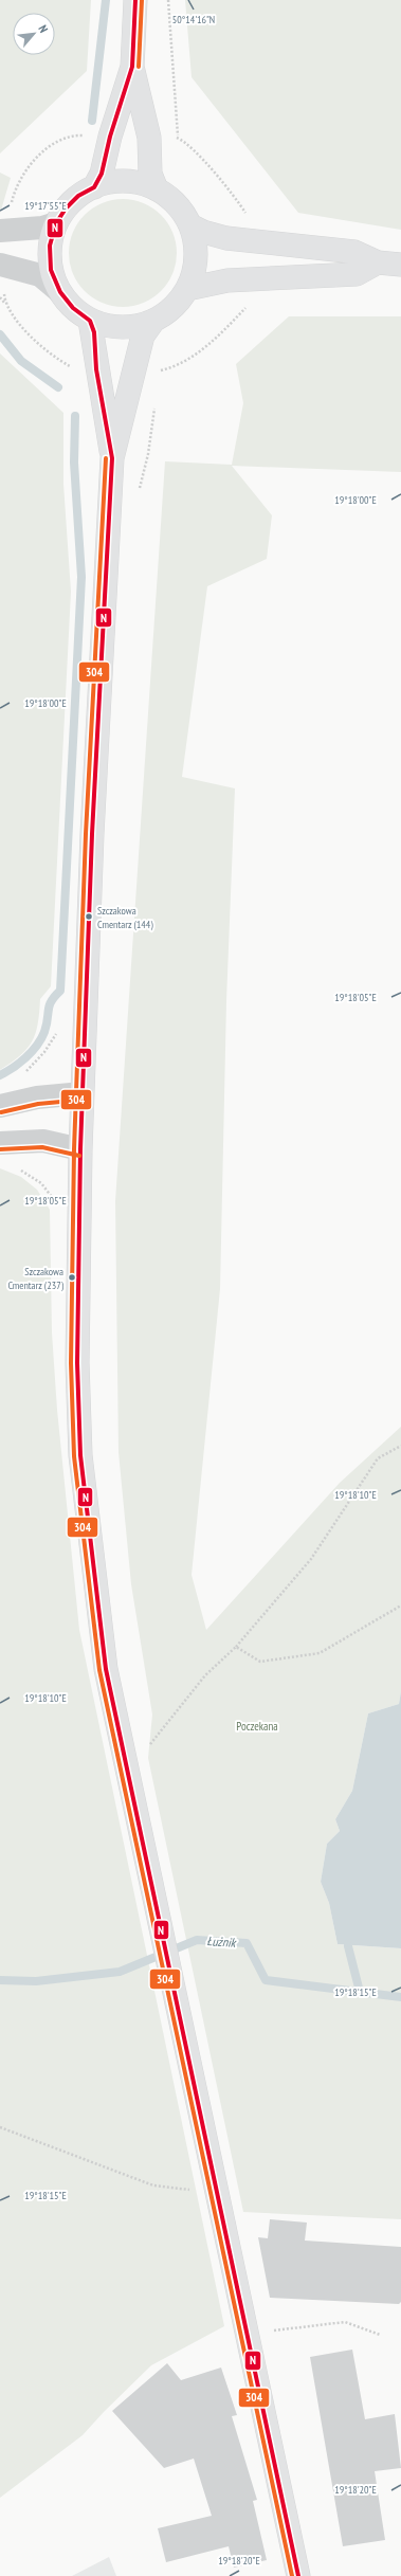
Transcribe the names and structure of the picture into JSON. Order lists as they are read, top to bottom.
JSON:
{
  "water": ["Łużnik"],
  "parks": ["Poczekana"],
  "places": ["Szczakowa Cmentarz (144)", "Szczakowa Cmentarz (237)"],
  "lines": ["transit line N", "transit line 304"],
  "north": "top right",
  "coordinates": [
    "50°14'16\"N",
    "19°17'55\"E",
    "19°18'00\"E",
    "19°18'05\"E",
    "19°18'10\"E",
    "19°18'15\"E",
    "19°18'20\"E"
  ]
}
